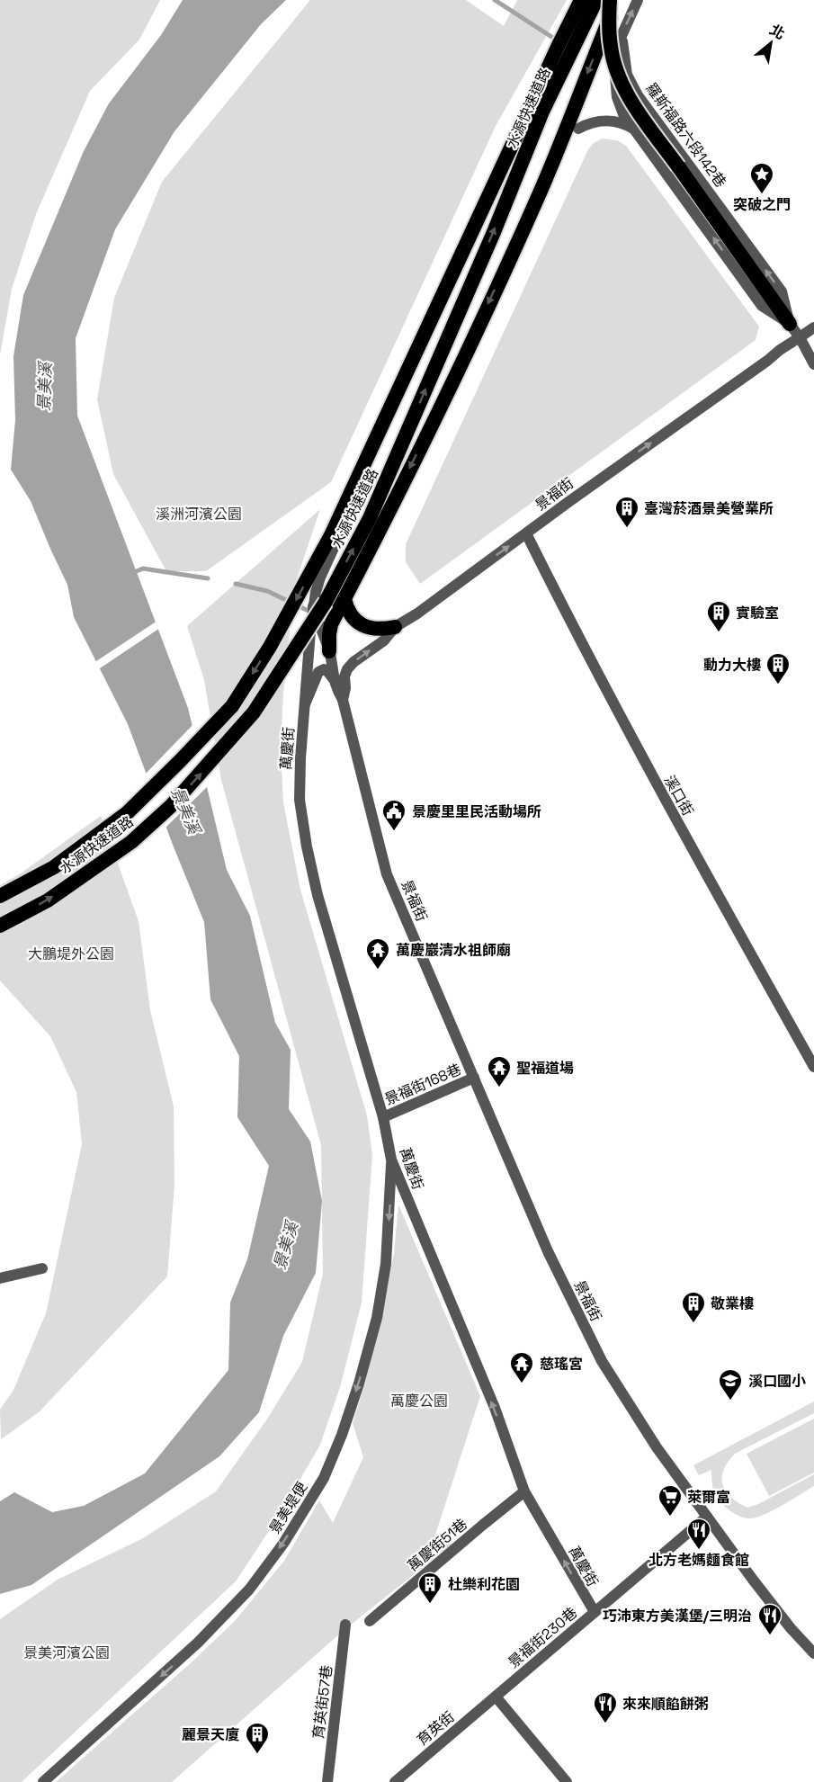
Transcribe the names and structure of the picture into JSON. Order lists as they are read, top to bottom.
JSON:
{
  "streets": {
    "highway": ["水源快速道路"],
    "street": [
      "羅斯福路六段142巷",
      "景福街",
      "萬慶街",
      "溪口街",
      "景福街168巷",
      "景美堤便",
      "萬慶街51巷",
      "景福街230巷",
      "育英街57巷",
      "育英街"
    ]
  },
  "crossings": [
    ["羅斯福路六段142巷", "景福街"],
    ["景福街", "溪口街"],
    ["景福街", "景福街168巷"],
    ["景福街", "景福街230巷"],
    ["萬慶街", "景福街168巷"],
    ["萬慶街", "景美堤便"],
    ["萬慶街", "萬慶街51巷"],
    ["萬慶街", "景福街230巷"],
    ["景福街230巷", "育英街"]
  ],
  "one_way": ["羅斯福路六段142巷", "景美堤便"],
  "water": ["景美溪"],
  "parks": [
    "溪洲河濱公園",
    "大鵬堤外公園",
    "萬慶公園",
    "景美河濱公園"
  ],
  "places": {
    "place": ["突破之門"],
    "building": [
      "臺灣菸酒景美營業所",
      "實驗室",
      "動力大樓",
      "敬業樓",
      "杜樂利花園",
      "麗景天廈"
    ],
    "public building": ["景慶里里民活動場所"],
    "temple": ["萬慶巖清水祖師廟", "聖福道場", "慈瑤宮"],
    "school or university": ["溪口國小"],
    "supermarket": ["萊爾富"],
    "restaurant": ["北方老媽麵食館", "巧沛東方美漢堡/三明治", "來來順餡餅粥"]
  },
  "north": "top right"
}
